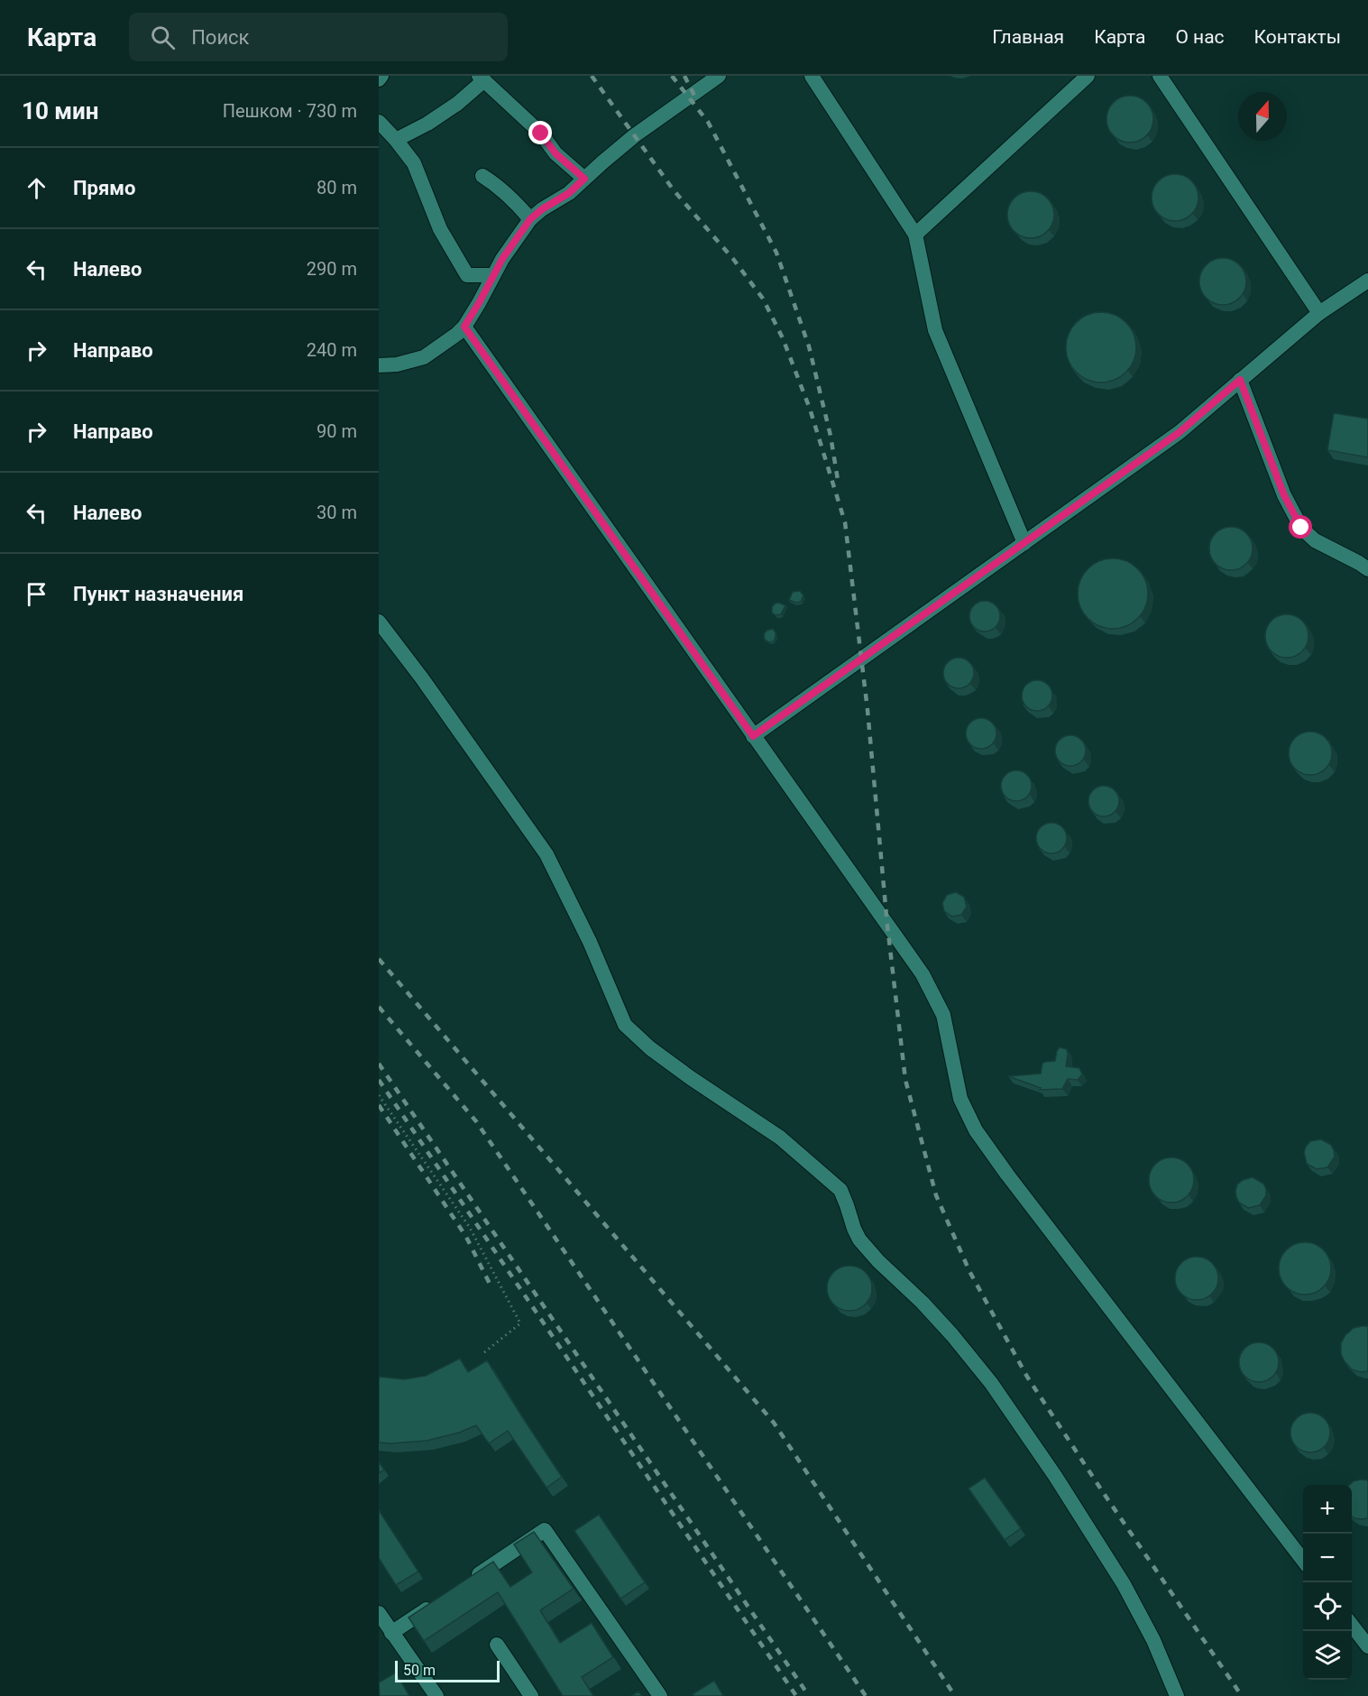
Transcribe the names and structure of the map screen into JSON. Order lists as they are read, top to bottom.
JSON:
{
  "scale_bar": "50 m",
  "north": "top",
  "page": {
    "header": "Карта",
    "search": "Поиск",
    "nav": [
      "Главная",
      "Карта",
      "О нас",
      "Контакты"
    ],
    "heading": ["10 мин", "Пешком · 730 m"],
    "list": [
      ["Прямо", "80 m"],
      ["Налево", "290 m"],
      ["Направо", "240 m"],
      ["Направо", "90 m"],
      ["Налево", "30 m"],
      "Пункт назначения"
    ],
    "map_buttons": ["+", "−"],
    "scale": "50 m"
  }
}
